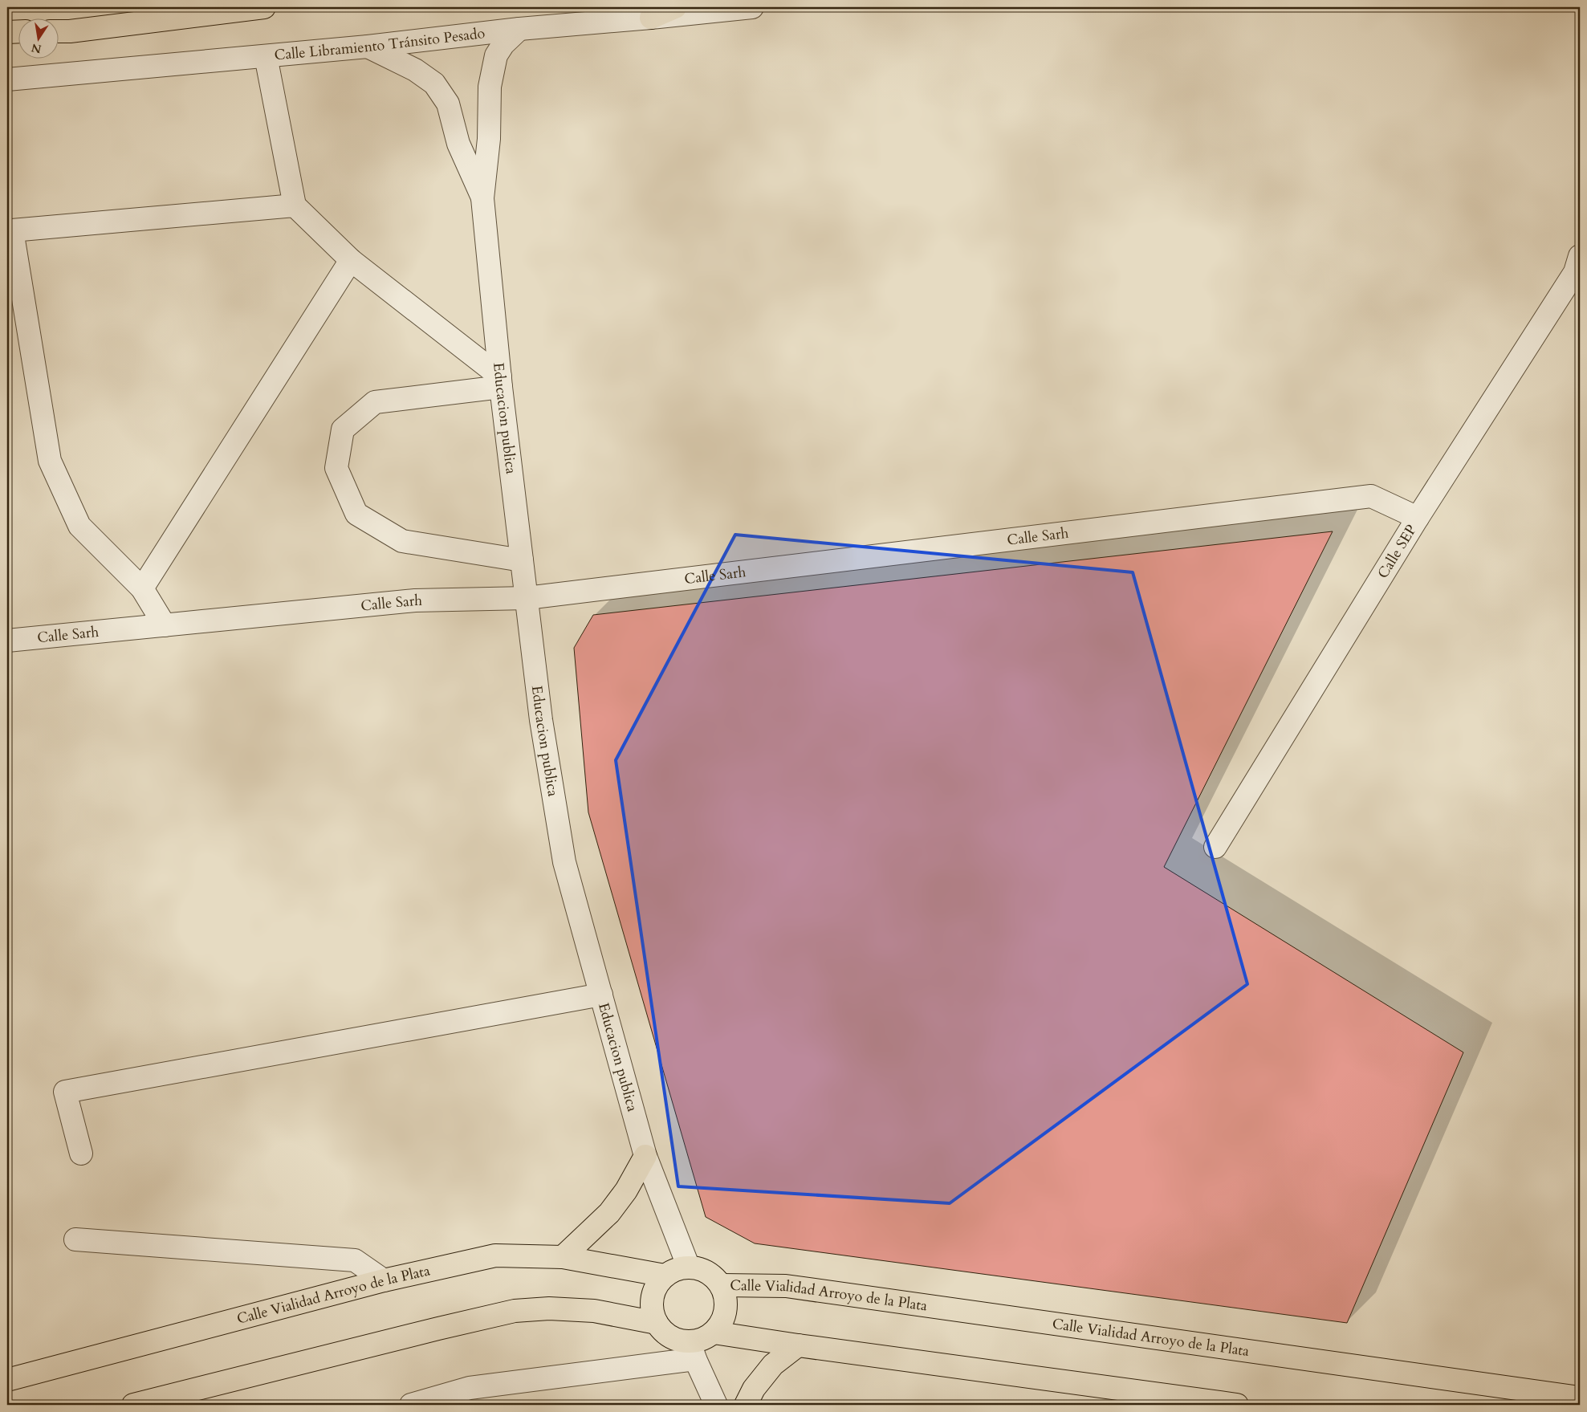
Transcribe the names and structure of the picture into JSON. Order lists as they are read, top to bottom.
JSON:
{
  "streets": {
    "main road": ["Calle Vialidad Arroyo de la Plata"],
    "street": [
      "Calle Libramiento Tránsito Pesado",
      "Educacion publica",
      "Calle Sarh",
      "Calle SEP"
    ]
  },
  "crossings": [
    ["Educacion publica", "Calle Sarh"],
    ["Educacion publica", "Calle Vialidad Arroyo de la Plata"],
    ["Calle Sarh", "Calle SEP"]
  ],
  "north": "bottom"
}
